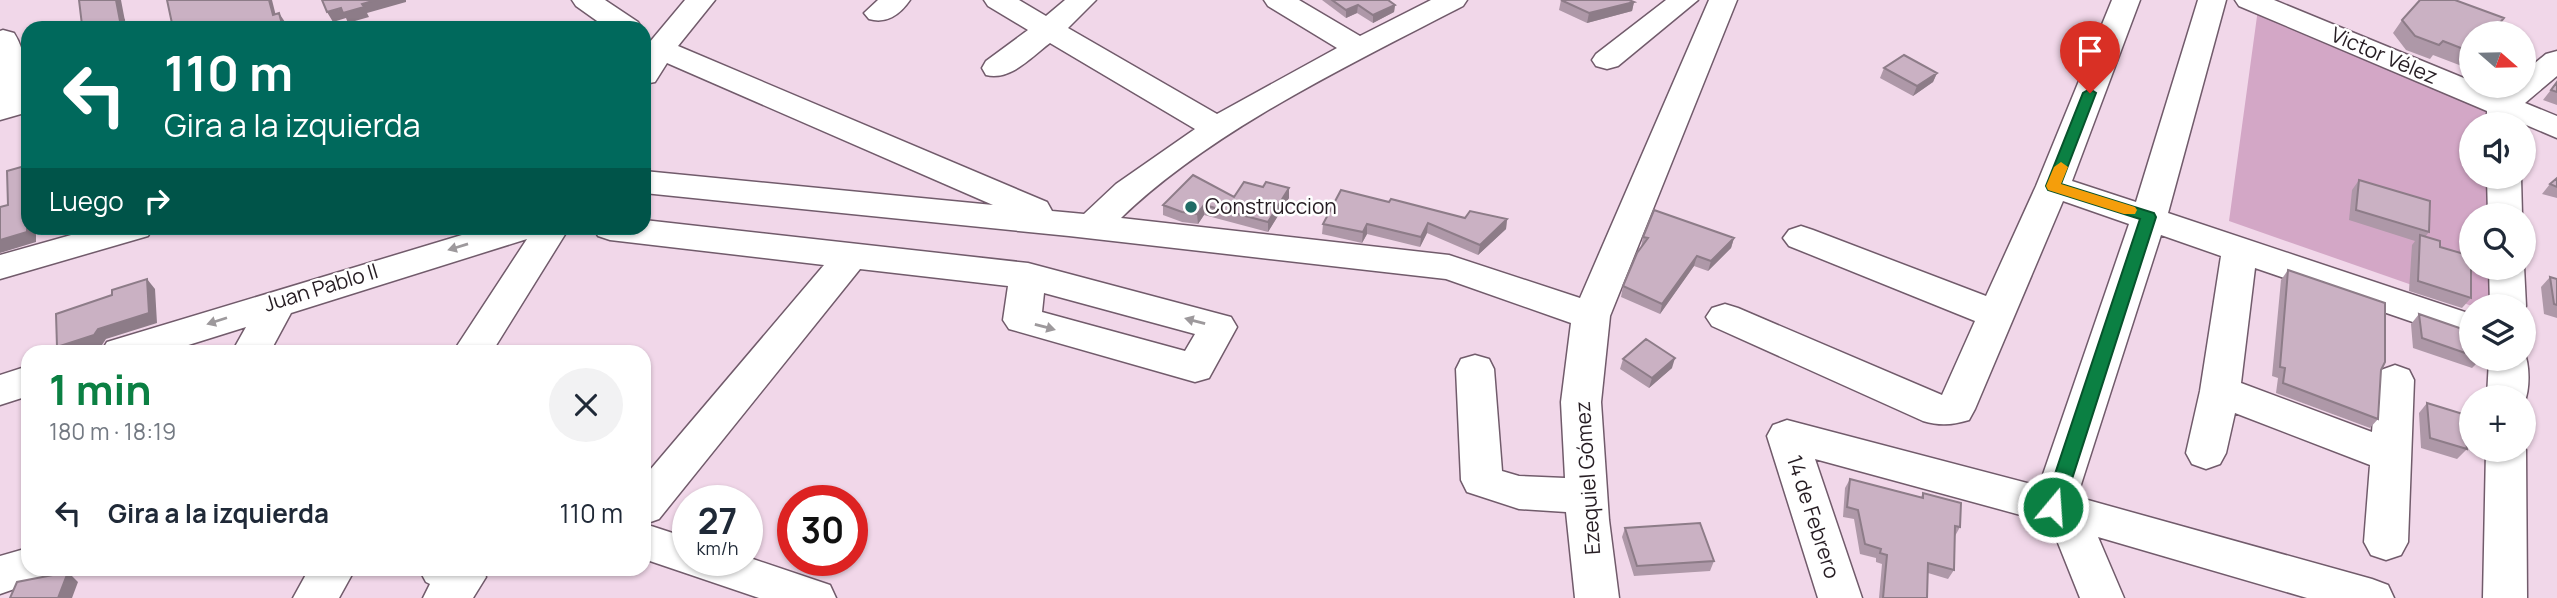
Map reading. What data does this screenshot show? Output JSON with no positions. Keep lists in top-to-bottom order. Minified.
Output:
{"streets":{"street":["Victor Vélez","Juan Pablo II","Ezequiel Gómez","14 de Febrero"]},"one_way":["Juan Pablo II"],"places":["Construccion"],"north":"right","page":{"map_buttons":"+","turn":["110 m","Gira a la izquierda"],"then":"Luego","heading":["1 min","180 m · 18:19"],"list":[{"name":"Gira a la izquierda","value":"110 m"}],"speed":"27 km/h","limit":"30"}}
